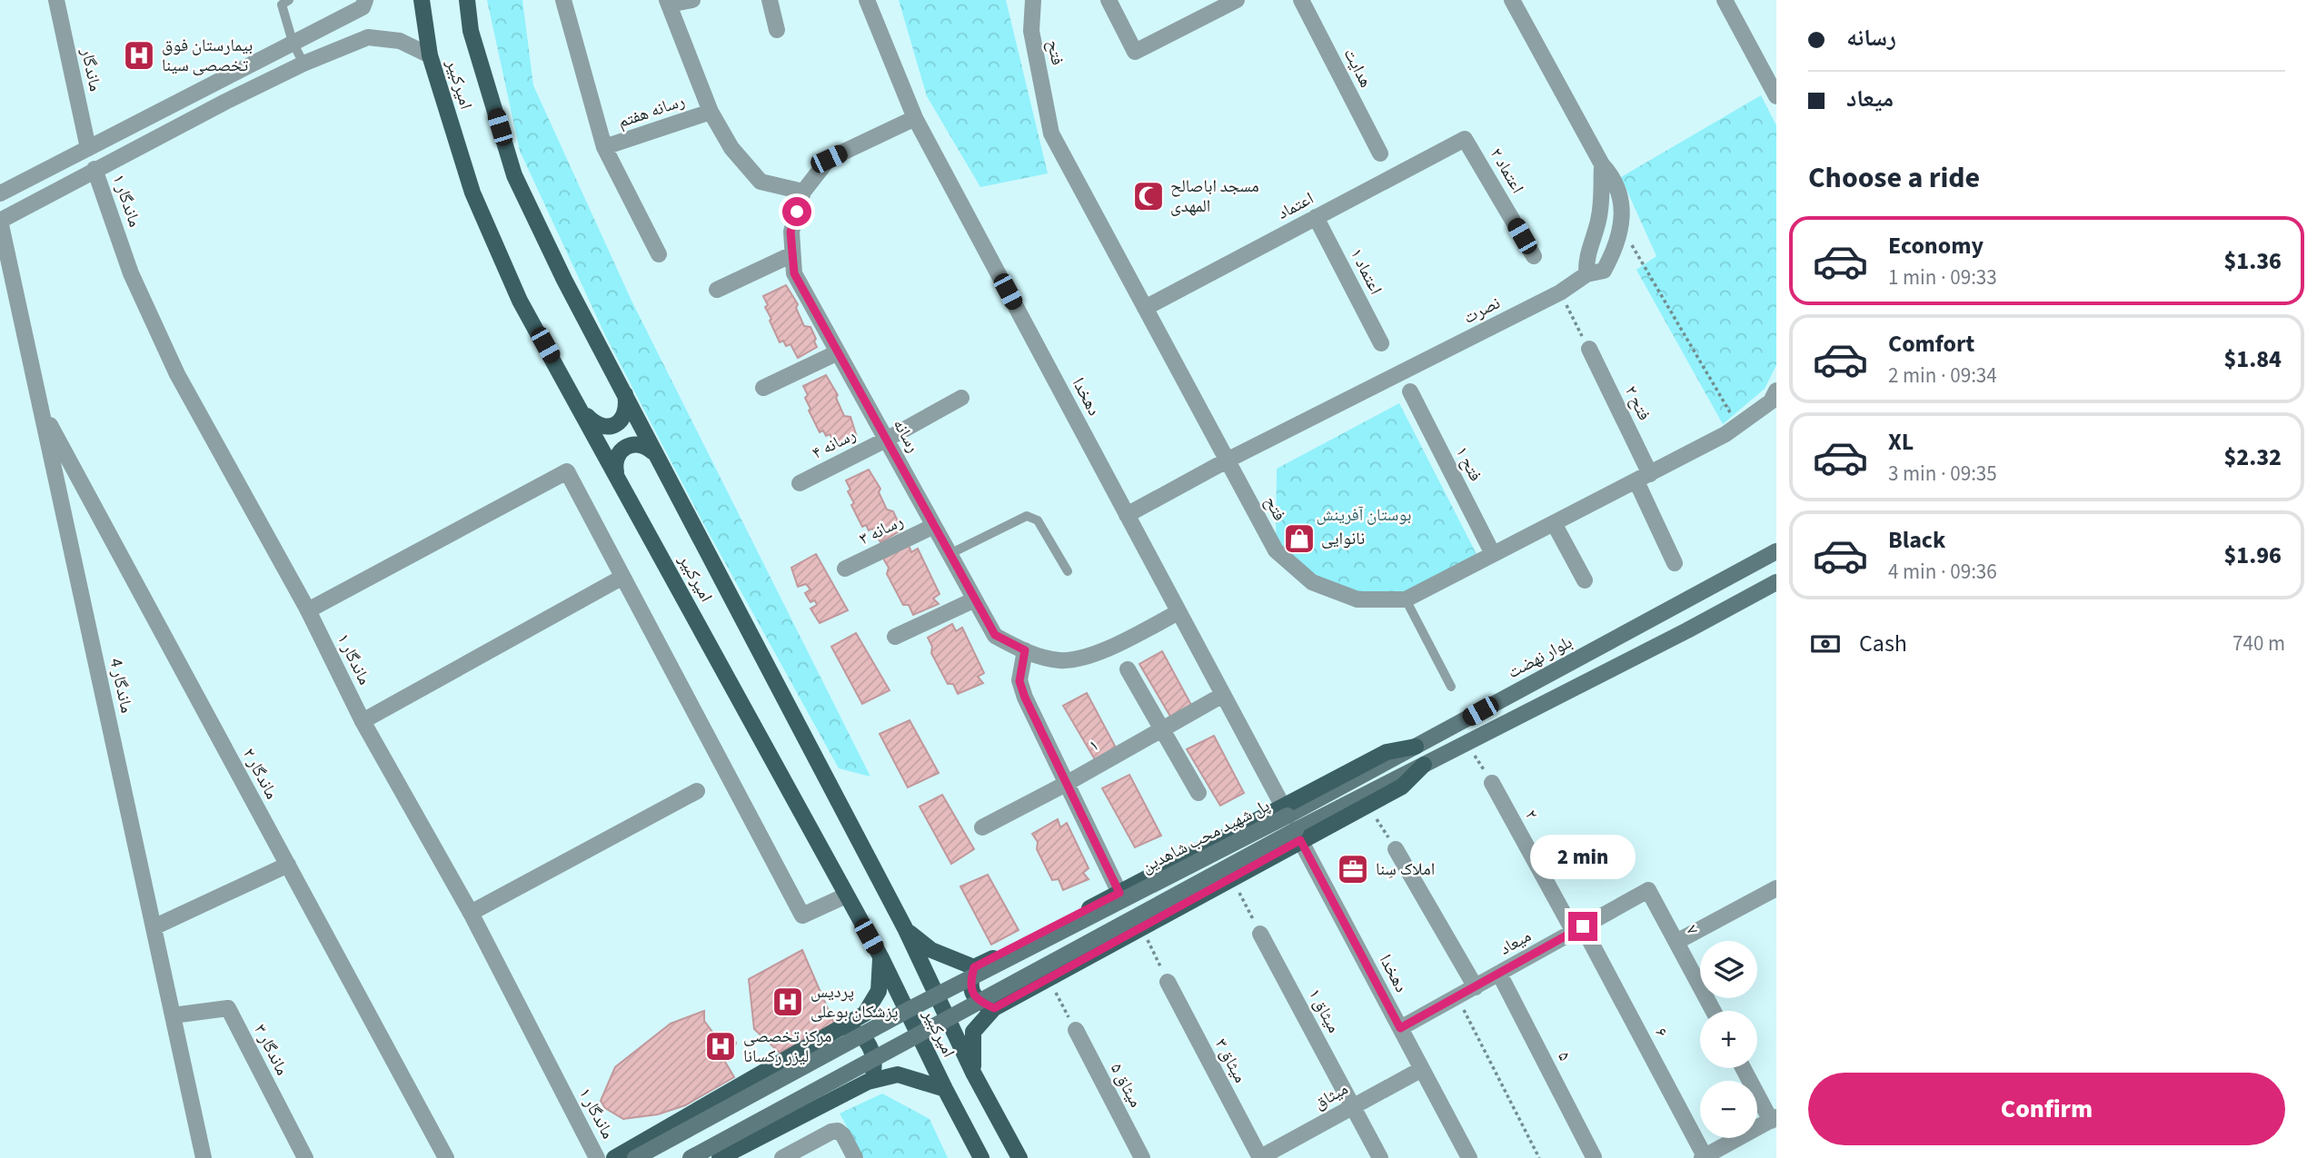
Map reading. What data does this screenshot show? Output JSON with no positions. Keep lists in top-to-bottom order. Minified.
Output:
{"streets":{"main road":["امیرکبیر","بلوار نهضت","پل شهید محب شاهدین"],"street":["فتح","هدایت","ماندگار","رسانه هفتم","اعتماد ۲","ماندگار ۱","اعتماد","اعتماد ۱","نصرت","دهخدا","فتح ۲","رسانه","رسانه ۴","فتح ۱","رسانه ۳","ماندگار 4","۱","ماندگار ۲","۲","۷","میعاد","میثاق ۱","۶","ماندگار ۳","۵","میثاق ۳","میثاق ۵","میثاق"]},"crossings":[["فتح","اعتماد"],["فتح","نصرت"],["فتح","فتح ۲"],["فتح","فتح ۱"],["اعتماد ۲","اعتماد"],["اعتماد","اعتماد ۱"],["نصرت","دهخدا"],["دهخدا","رسانه"],["دهخدا","بلوار نهضت"],["دهخدا","۱"],["دهخدا","پل شهید محب شاهدین"],["دهخدا","میعاد"],["دهخدا","میثاق"],["رسانه","رسانه ۴"],["رسانه","رسانه ۳"],["بلوار نهضت","پل شهید محب شاهدین"],["ماندگار 4","ماندگار ۲"],["ماندگار 4","ماندگار ۳"],["۲","میعاد"],["۲","۶"],["۷","میعاد"],["میعاد","۶"],["میعاد","۵"],["میثاق ۱","میثاق"],["میثاق ۳","میثاق"]],"parks":["بوستان آفرینش"],"places":{"hospital":["بیمارستان فوق تخصصی سینا","پردیس پزشکان بوعلی","مرکز تخصصی لیزر رکسانا"],"mosque":["مسجد اباصالح المهدی"],"shop":["نانوایی"],"office":["املاک سِنا"]},"page":{"banner":["رسانه","میعاد"],"heading":"Choose a ride","list":[{"name":"Economy","note":"1 min · 09:33","value":"$1.36"},{"name":"Comfort","note":"2 min · 09:34","value":"$1.84"},{"name":"XL","note":"3 min · 09:35","value":"$2.32"},{"name":"Black","note":"4 min · 09:36","value":"$1.96"}],"pay":["Cash","740 m"],"bubble":"2 min","map_buttons":["+","−"],"buttons":"Confirm"}}
